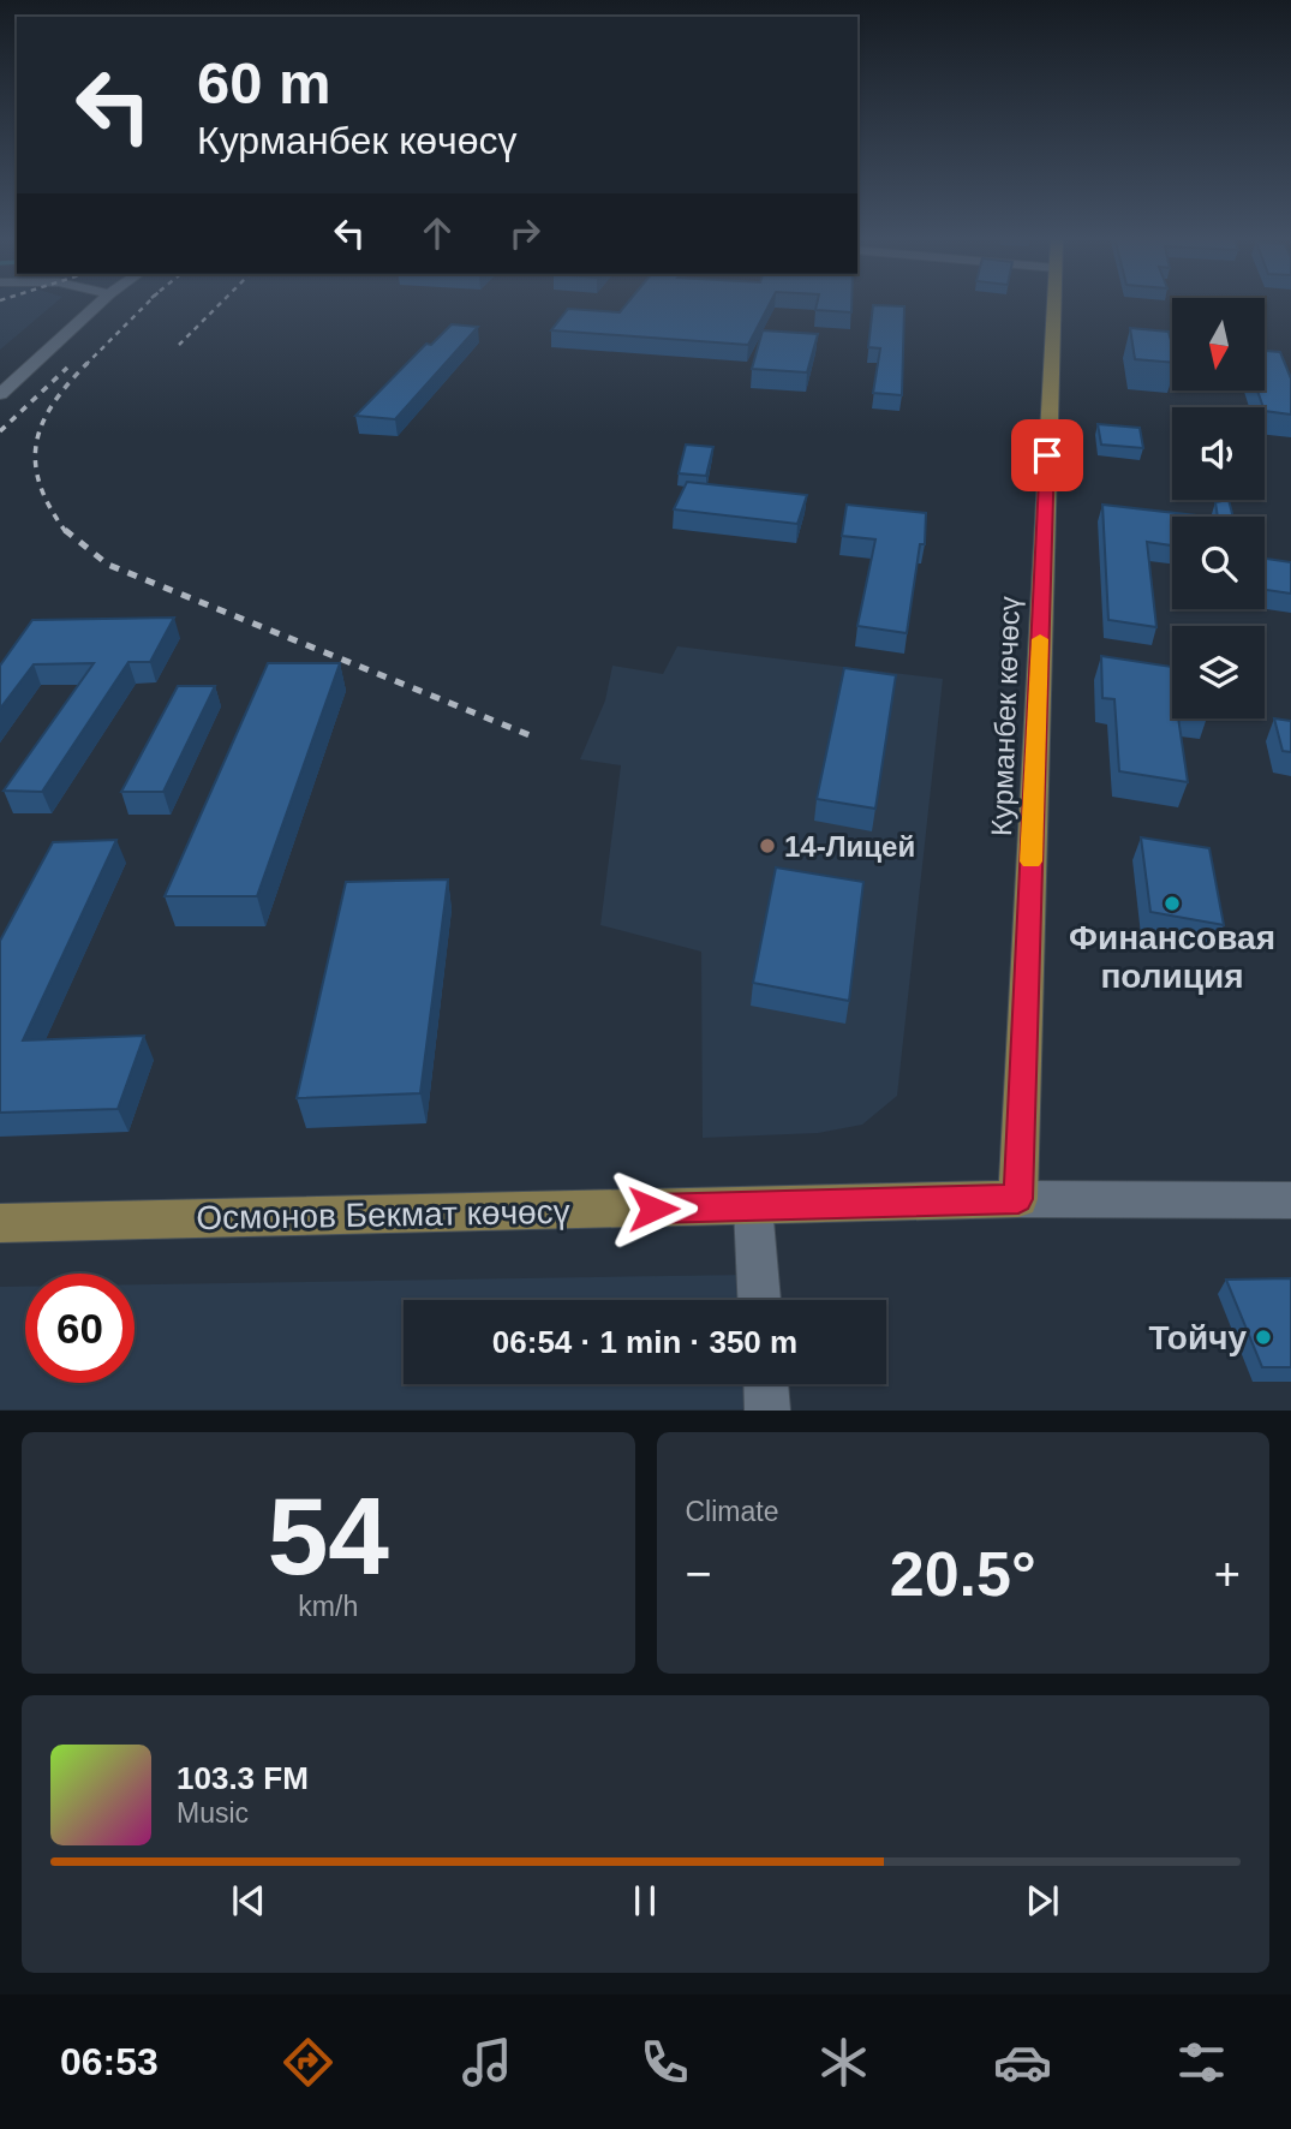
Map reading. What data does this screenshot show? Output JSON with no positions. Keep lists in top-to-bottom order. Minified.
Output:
{"streets":{"main road":["Курманбек көчөсү","Осмонов Бекмат көчөсү"]},"crossings":[["Курманбек көчөсү","Осмонов Бекмат көчөсү"]],"places":["14-Лицей","Финансовая полиция","Тойчу"],"north":"bottom","page":{"turn":["60 m","Курманбек көчөсү"],"limit":"60","trip":"06:54 · 1 min · 350 m","tile":[["54","km/h"],"Climate"],"heat":["−","20.5°","+"],"song":["103.3 FM","Music"],"tabs":"06:53"}}
